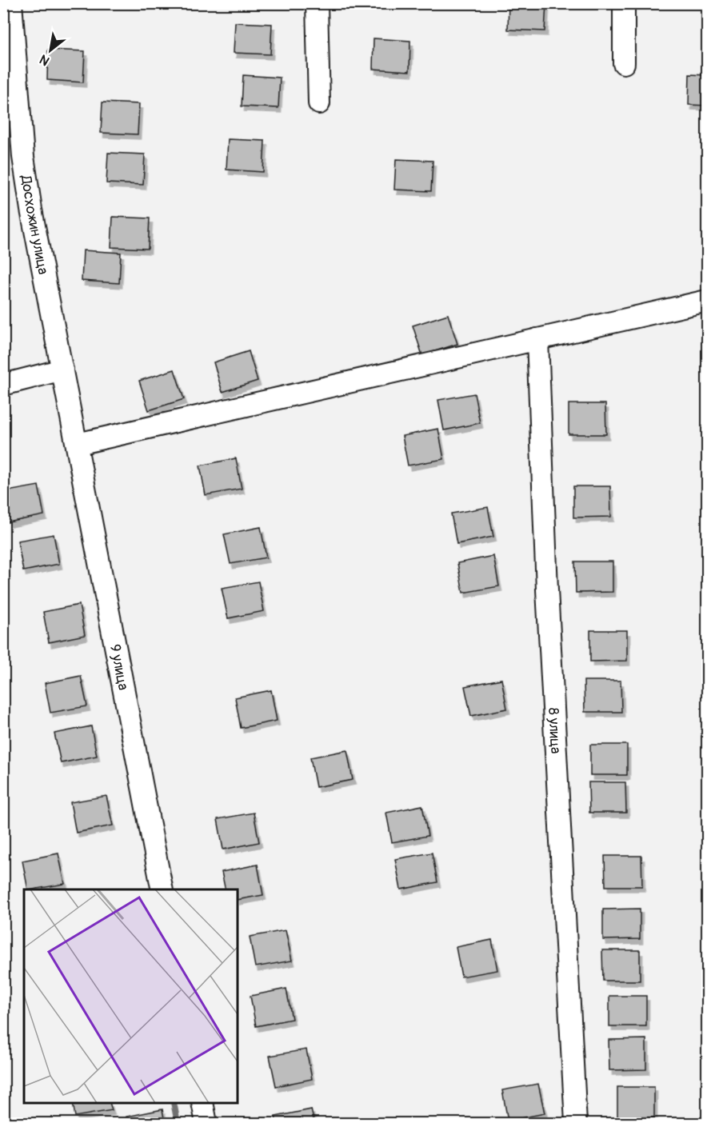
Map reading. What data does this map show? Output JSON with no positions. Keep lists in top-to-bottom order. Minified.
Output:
{"streets":{"street":["Досхожин улица","9 улица","8 улица"]},"crossings":[["Досхожин улица","9 улица"]],"north":"bottom left"}
